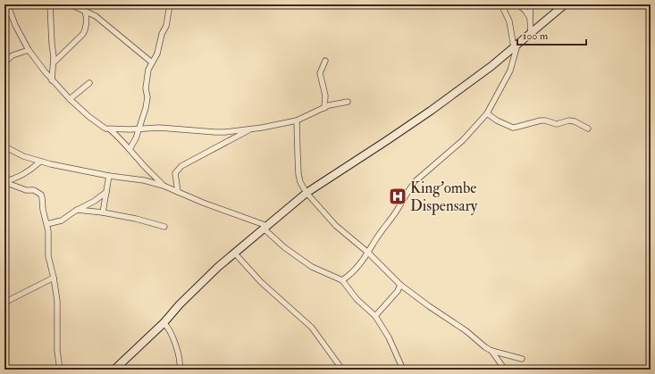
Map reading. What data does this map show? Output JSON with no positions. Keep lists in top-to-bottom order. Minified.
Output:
{"places":{"hospital":["King'ombe Dispensary"]},"scale_bar":"100 m"}
